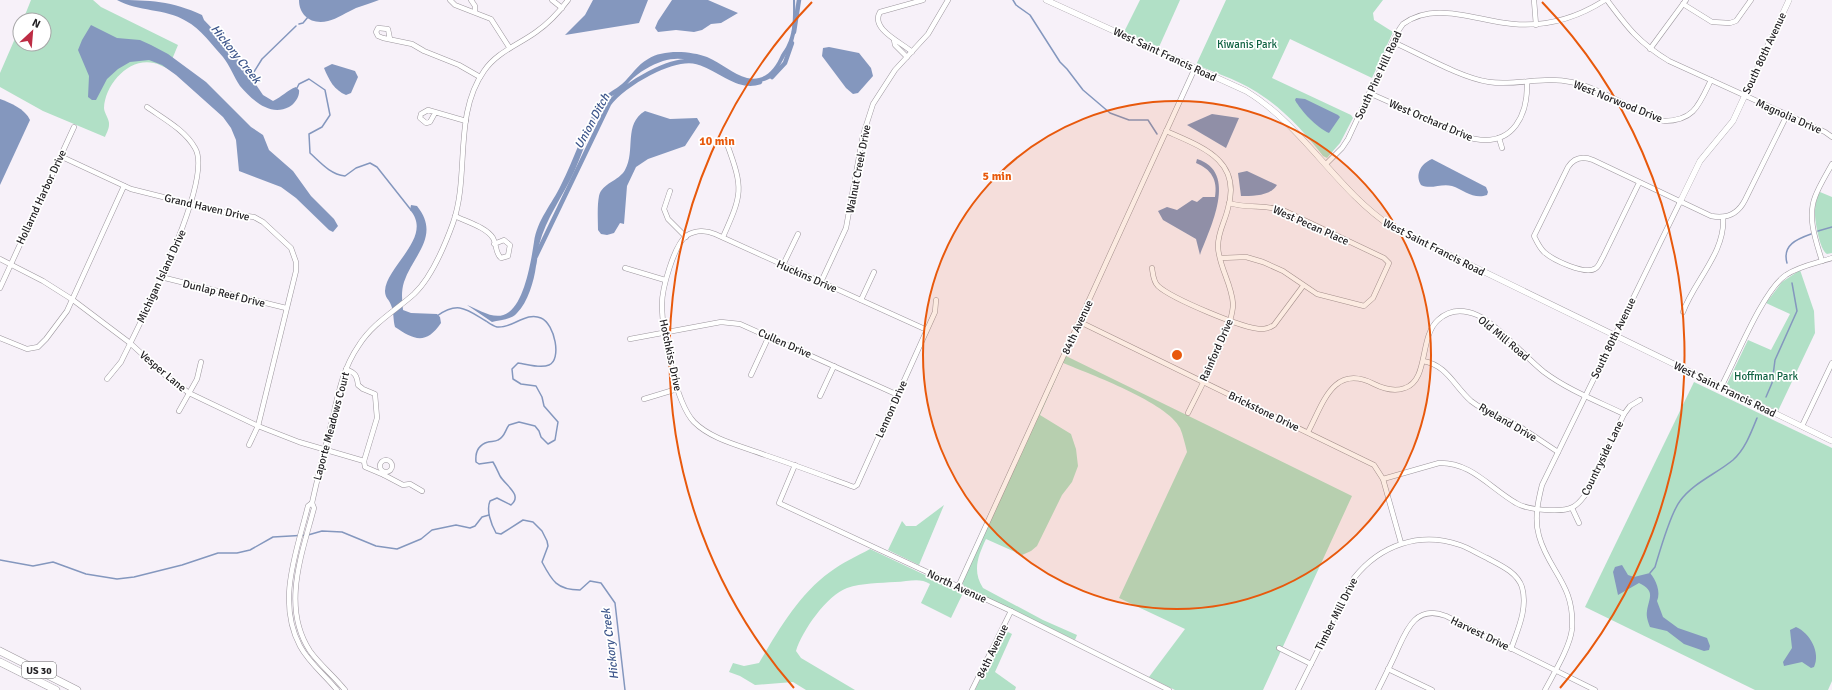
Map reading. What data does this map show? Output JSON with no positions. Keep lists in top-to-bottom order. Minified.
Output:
{"streets":{"main road":["US 30"],"street":["South 80th Avenue","West Saint Francis Road","South Pine Hill Road","West Norwood Drive","Magnolia Drive","West Orchard Drive","Walnut Creek Drive","Hollarnd Harbor Drive","Grand Haven Drive","West Pecan Place","Michigan Island Drive","Huckins Drive","Dunlap Reef Drive","84th Avenue","Old Mill Road","Cullen Drive","Rainford Drive","Hotchkiss Drive","Vesper Lane","Lennon Drive","Brickstone Drive","Ryeland Drive","Laporte Meadows Court","Countryside Lane","North Avenue","Timber Mill Drive","Harvest Drive"]},"crossings":[["South 80th Avenue","West Saint Francis Road"],["South 80th Avenue","Magnolia Drive"],["South 80th Avenue","Old Mill Road"],["South 80th Avenue","Ryeland Drive"],["South 80th Avenue","Harvest Drive"],["West Saint Francis Road","South Pine Hill Road"],["West Saint Francis Road","84th Avenue"],["South Pine Hill Road","West Norwood Drive"],["South Pine Hill Road","West Orchard Drive"],["West Norwood Drive","Magnolia Drive"],["Walnut Creek Drive","Huckins Drive"],["Hollarnd Harbor Drive","Grand Haven Drive"],["Hollarnd Harbor Drive","Vesper Lane"],["Grand Haven Drive","Michigan Island Drive"],["Grand Haven Drive","Dunlap Reef Drive"],["Grand Haven Drive","Vesper Lane"],["West Pecan Place","Rainford Drive"],["Michigan Island Drive","Dunlap Reef Drive"],["Michigan Island Drive","Vesper Lane"],["Huckins Drive","Hotchkiss Drive"],["Huckins Drive","Lennon Drive"],["84th Avenue","Rainford Drive"],["84th Avenue","Brickstone Drive"],["84th Avenue","North Avenue"],["Old Mill Road","Brickstone Drive"],["Old Mill Road","Ryeland Drive"],["Old Mill Road","Countryside Lane"],["Cullen Drive","Hotchkiss Drive"],["Cullen Drive","Lennon Drive"],["Rainford Drive","Brickstone Drive"],["Hotchkiss Drive","Lennon Drive"],["Hotchkiss Drive","North Avenue"],["Vesper Lane","Laporte Meadows Court"],["Brickstone Drive","Timber Mill Drive"],["Timber Mill Drive","Harvest Drive"]],"water":["Hickory Creek","Union Ditch"],"parks":["Kiwanis Park","Hoffman Park"],"north":"top right","rings":["10 min","5 min"]}
